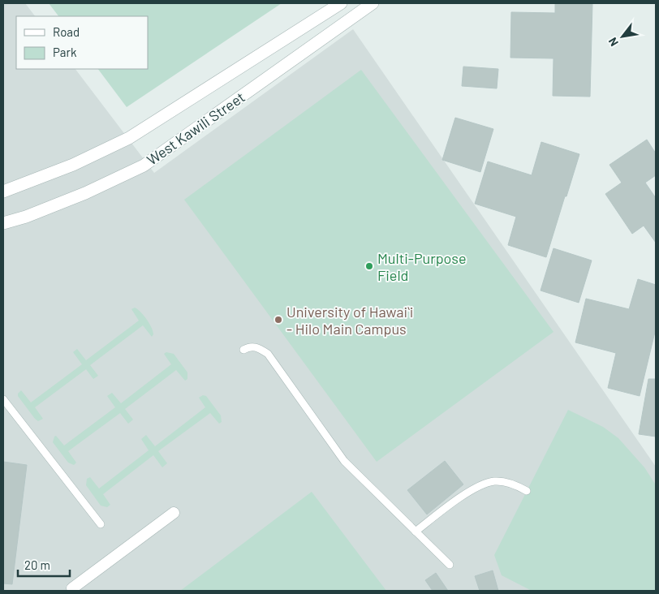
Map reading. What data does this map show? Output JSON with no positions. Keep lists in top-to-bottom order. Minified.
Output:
{"streets":{"street":["West Kawili Street"]},"places":["Multi-Purpose Field","University of Hawaiʻi - Hilo Main Campus"],"legend":["Road","Park"],"scale_bar":"20 m","north":"bottom left"}
